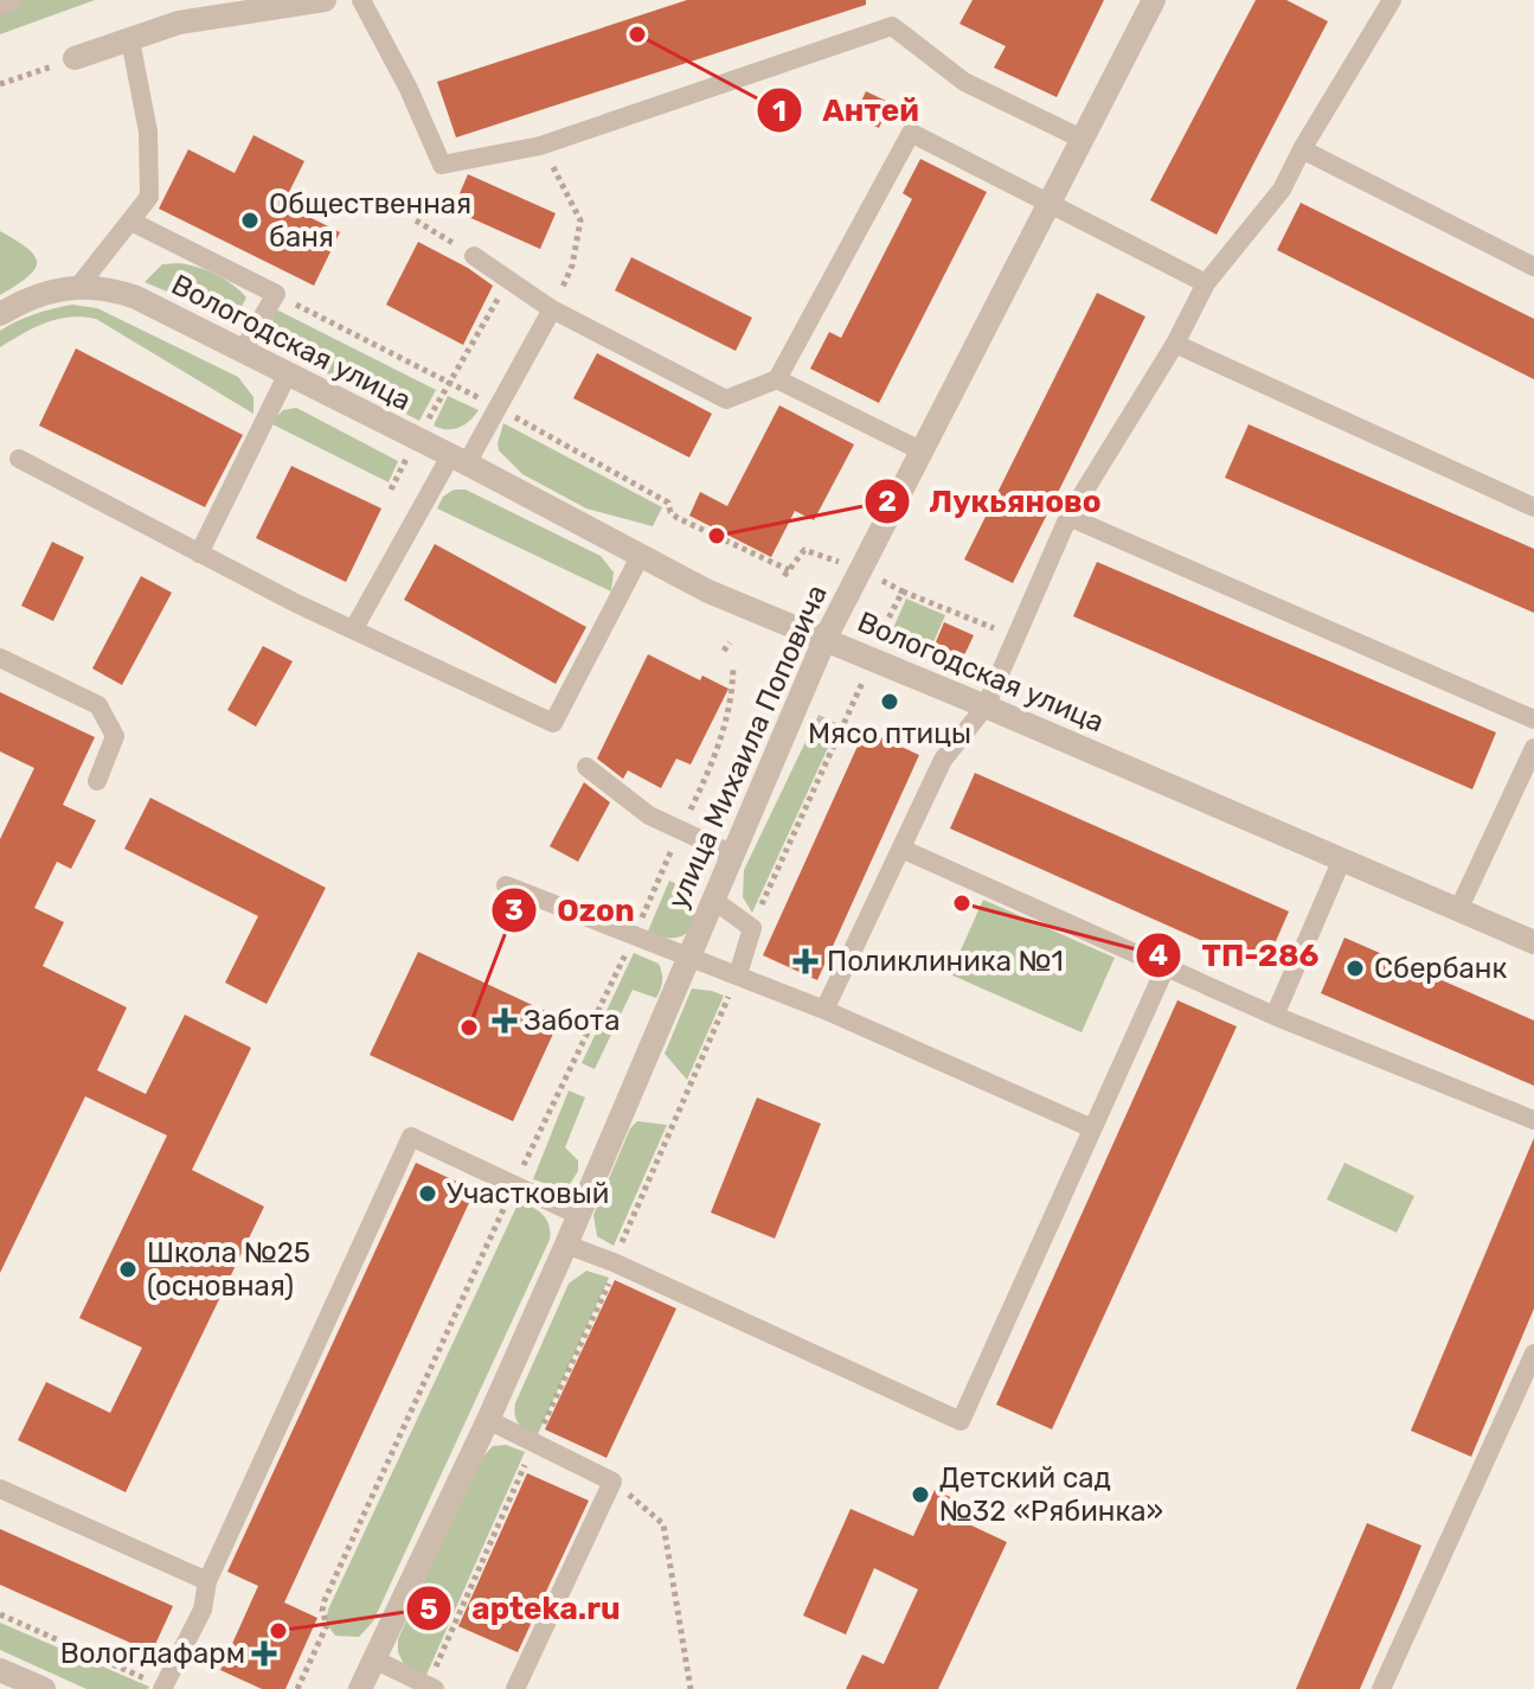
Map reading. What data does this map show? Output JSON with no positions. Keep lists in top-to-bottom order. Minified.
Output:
{"streets":{"street":["Вологодская улица","улица Михаила Поповича"]},"crossings":[["Вологодская улица","улица Михаила Поповича"]],"places":{"other":["Антей","Общественная баня","Лукьяново","Мясо птицы","ТП-286","Сбербанк","Ozon","Участковый","Школа №25 (основная)","Детский сад №32 «Рябинка»","apteka.ru"],"health":["Поликлиника №1","Забота","Вологдафарм"]}}
